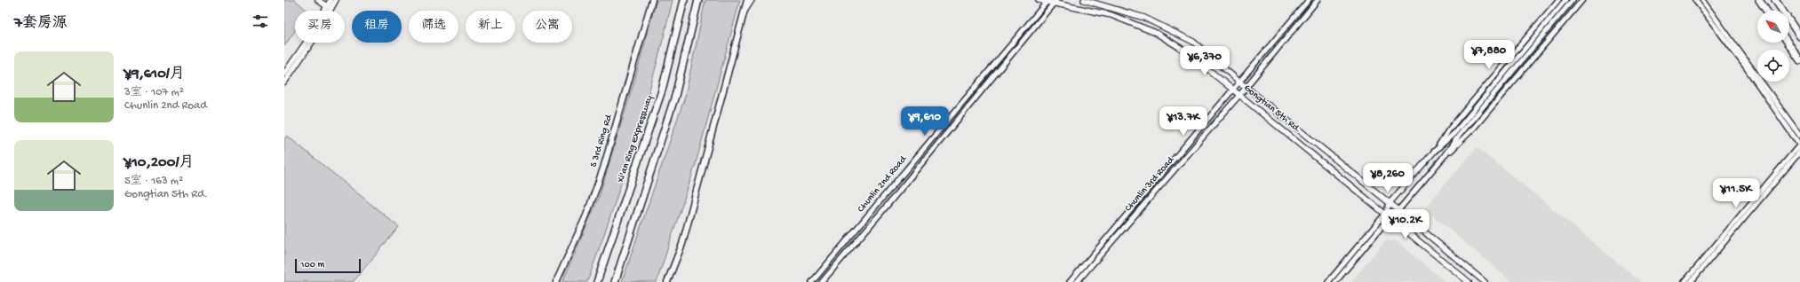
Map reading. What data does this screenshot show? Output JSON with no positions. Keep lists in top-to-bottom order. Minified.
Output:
{"streets":{"highway":["Xi'an Ring Expressway","S 3rd Ring Rd"],"main road":["Gongtian 5th Rd."],"street":["Chunlin 2nd Road","Chunlin 3rd Road"]},"crossings":[["Gongtian 5th Rd.","Chunlin 2nd Road"],["Gongtian 5th Rd.","Chunlin 3rd Road"]],"scale_bar":"100 m","north":"top left","page":{"heading":"7套房源","chip":["买房","租房","筛选","新上","公寓"],"price":["¥7,880","¥6,370","¥9,610","¥13.7K","¥8,260","¥11.5K","¥10.2K"],"list":[{"name":"¥9,610/月","note":"3室 · 107 m² · Chunlin 2nd Road"},{"name":"¥10,200/月","note":"5室 · 163 m² · Gongtian 5th Rd."}],"scale":"100 m"}}
